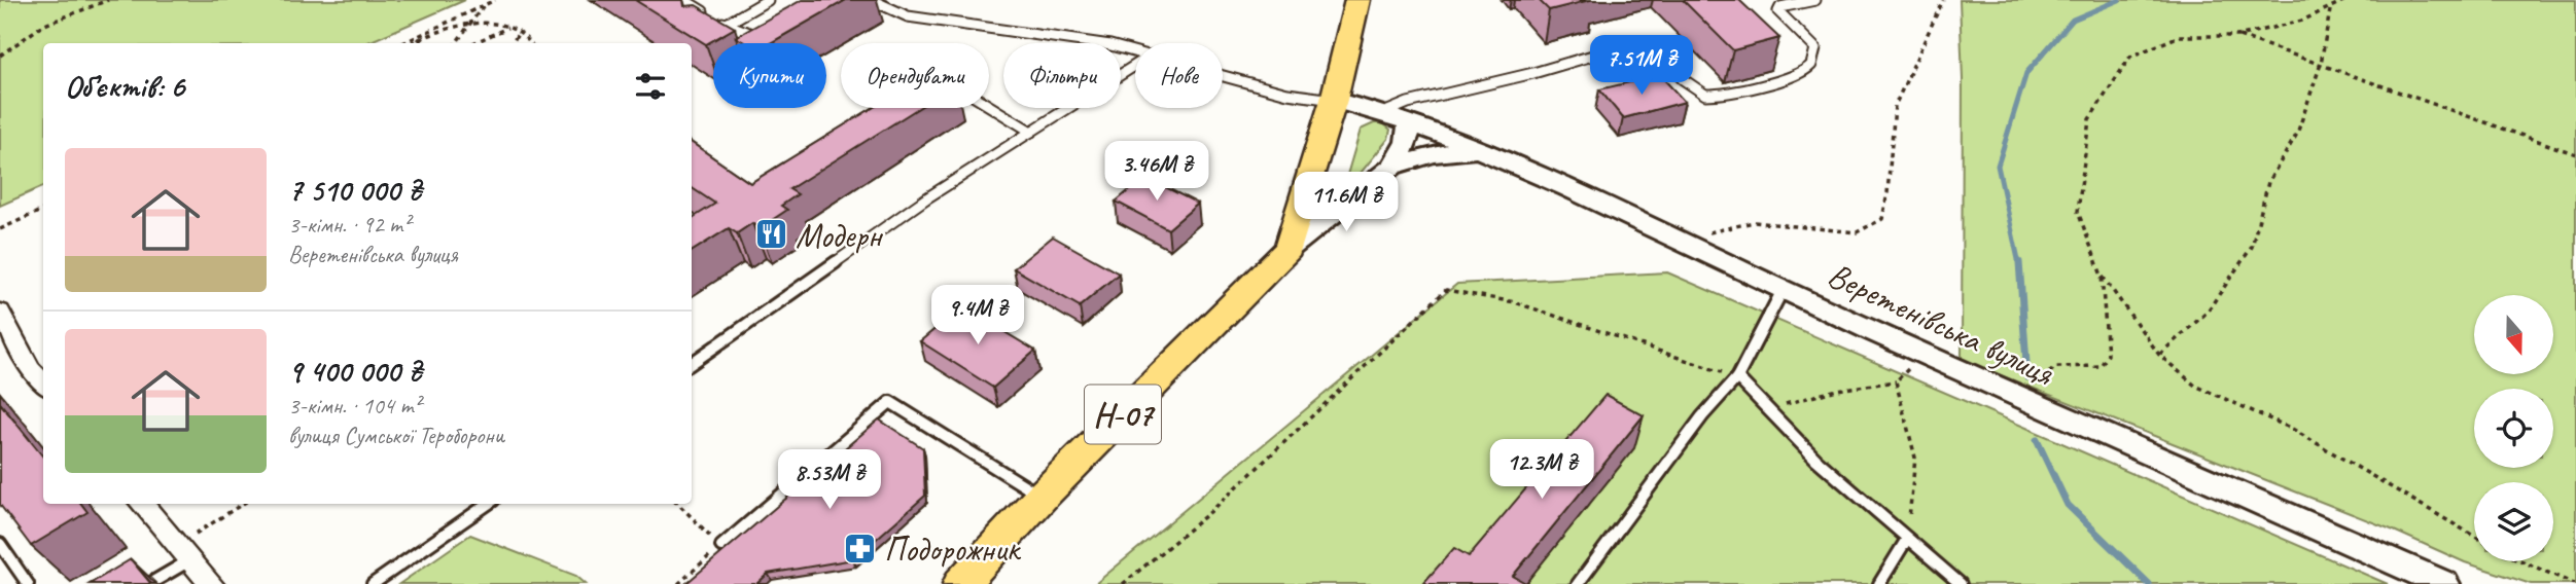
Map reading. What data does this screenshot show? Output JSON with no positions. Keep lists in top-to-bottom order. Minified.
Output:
{"streets":{"main road":["Н-07"],"street":["Веретенівська вулиця"]},"crossings":[["Веретенівська вулиця","Н-07"]],"places":{"restaurant":["Модерн"],"pharmacy":["Подорожник"]},"north":"bottom","page":{"price":["7.51M ₴","3.46M ₴","11.6M ₴","9.4M ₴","12.3M ₴","8.53M ₴"],"chip":["Купити","Орендувати","Фільтри","Нове"],"heading":"Об’єктів: 6","list":[{"name":"7 510 000 ₴","note":"3-кімн. · 92 m² · Веретенівська вулиця"},{"name":"9 400 000 ₴","note":"3-кімн. · 104 m² · вулиця Сумської Тероборони"}]}}
